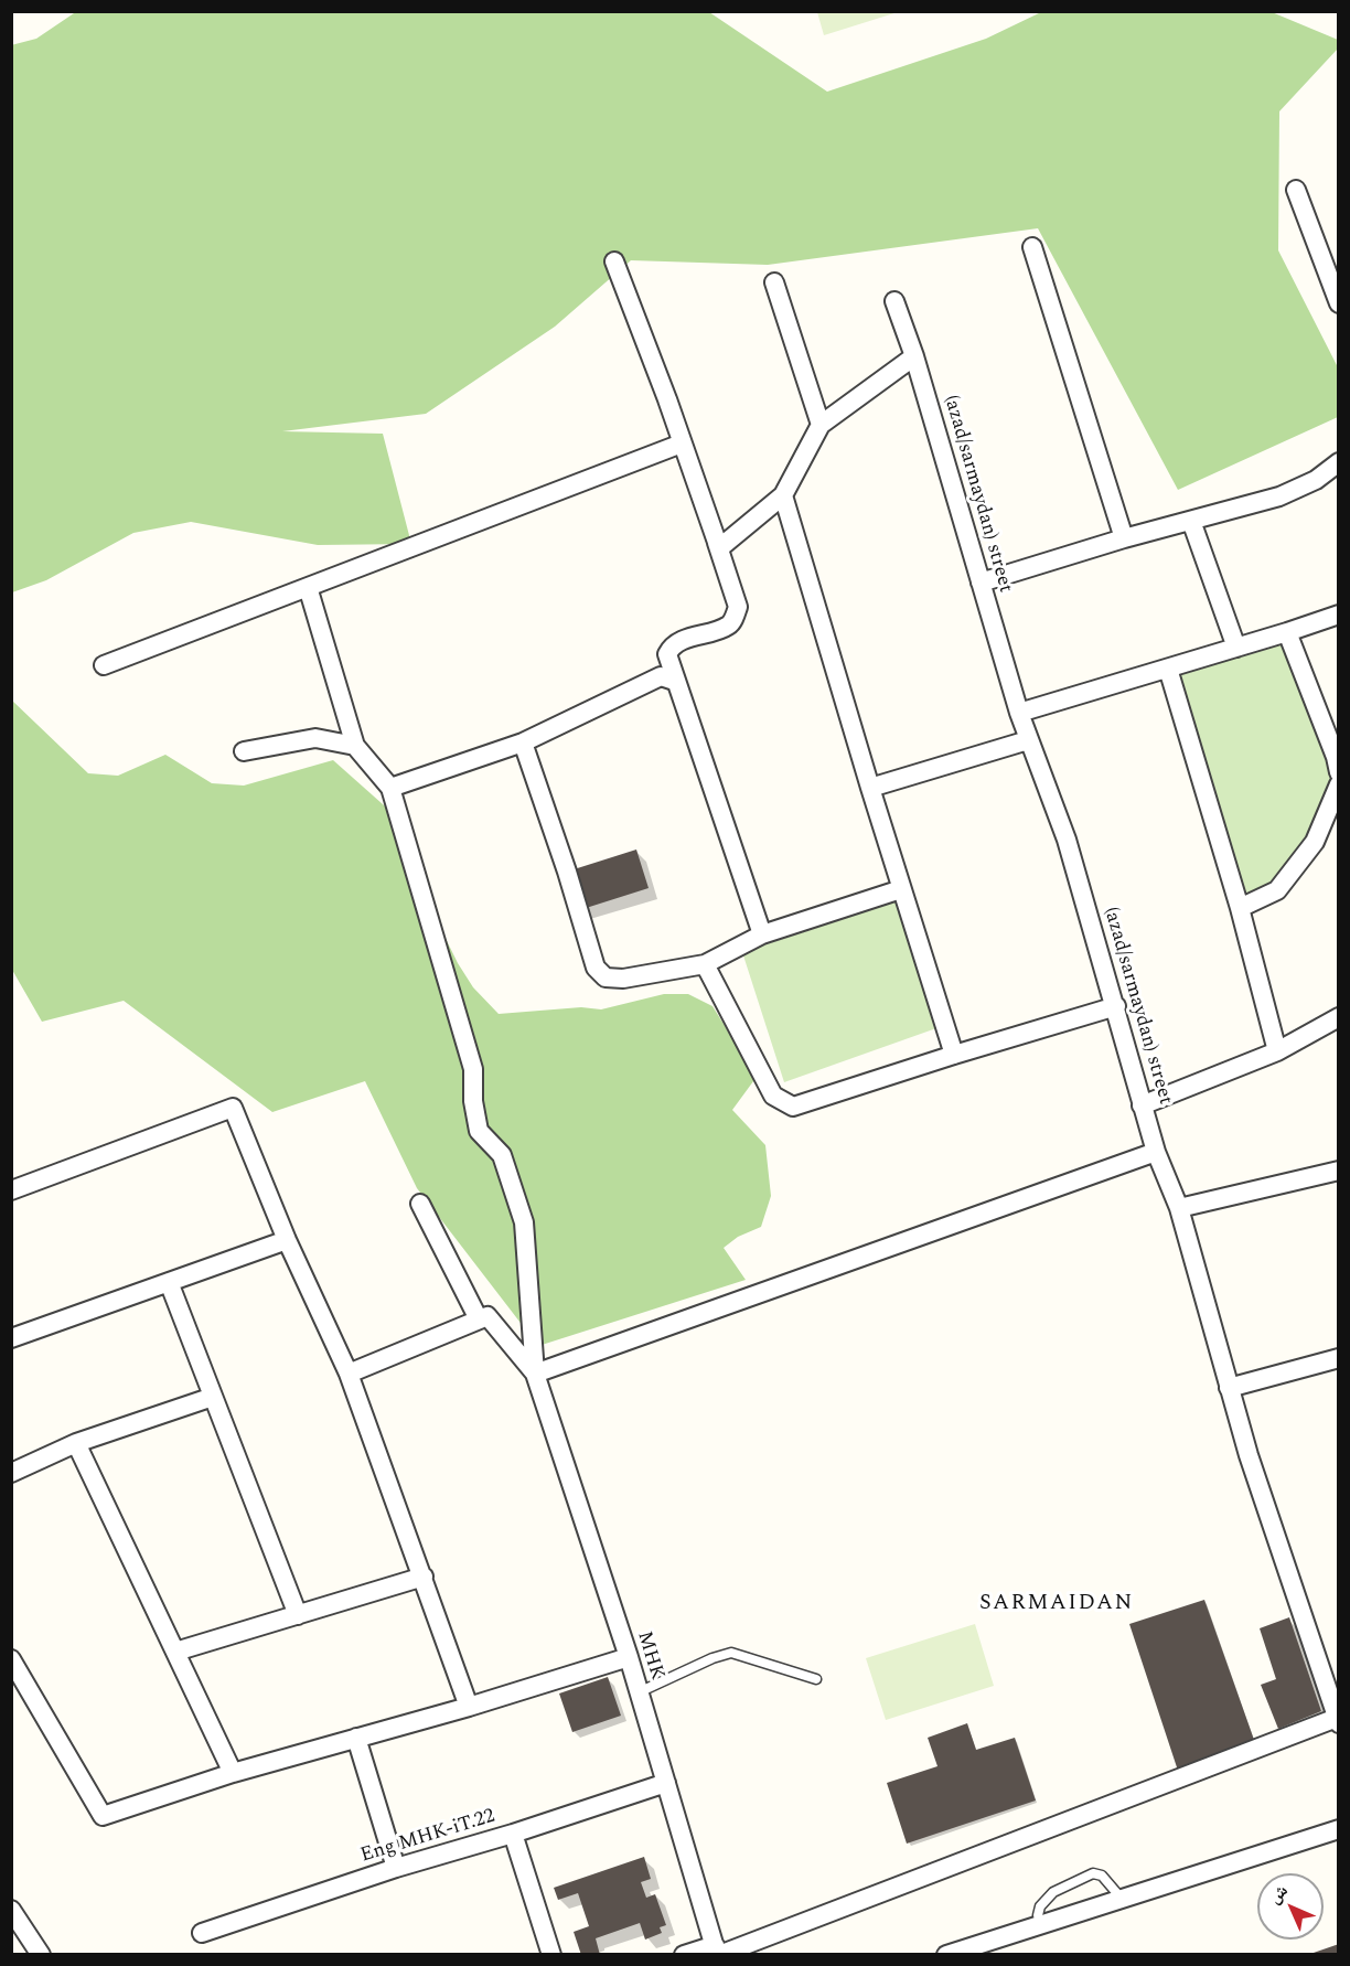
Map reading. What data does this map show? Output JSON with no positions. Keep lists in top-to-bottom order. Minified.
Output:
{"streets":{"street":["(azad/sarmaydan) street","MHK","Eng MHK-iT.22"]},"crossings":[["MHK","Eng MHK-iT.22"]],"districts":["SARMAIDAN"],"north":"top left"}
